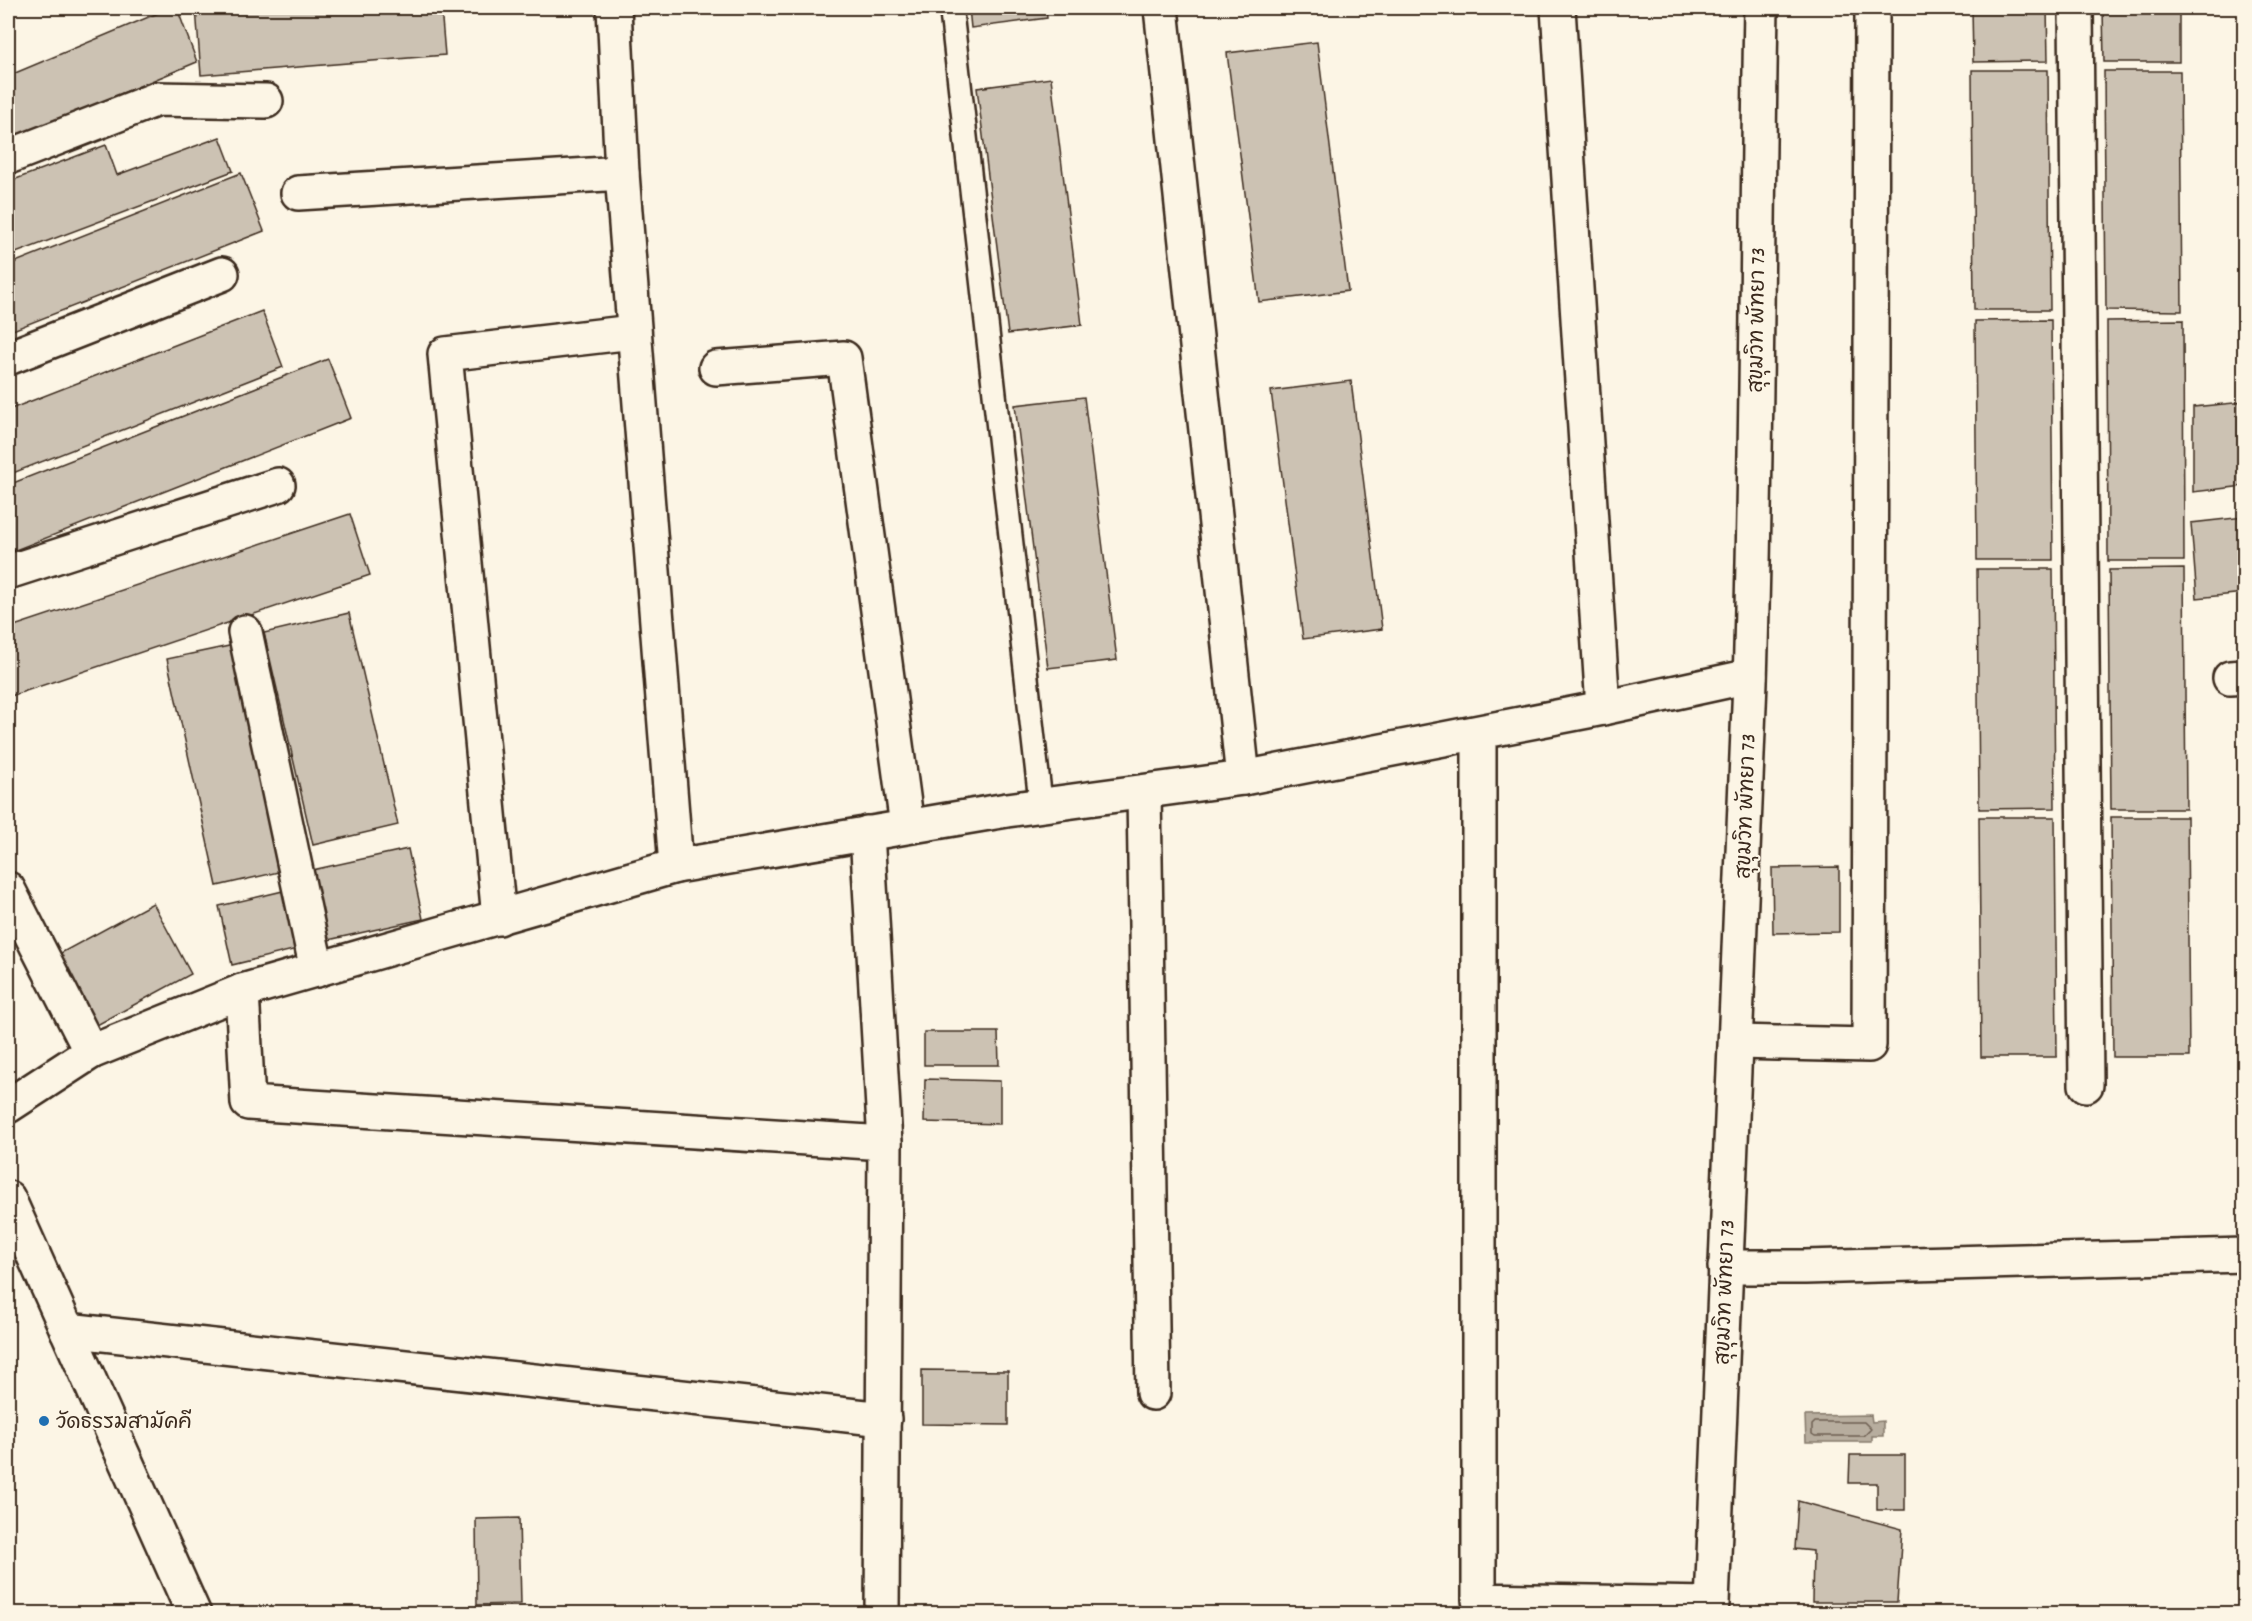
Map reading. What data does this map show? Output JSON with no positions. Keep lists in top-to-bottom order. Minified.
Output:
{"streets":{"street":["สุขุมวิท พัทยา 73"]},"places":["วัดธรรมสามัคคี"]}
